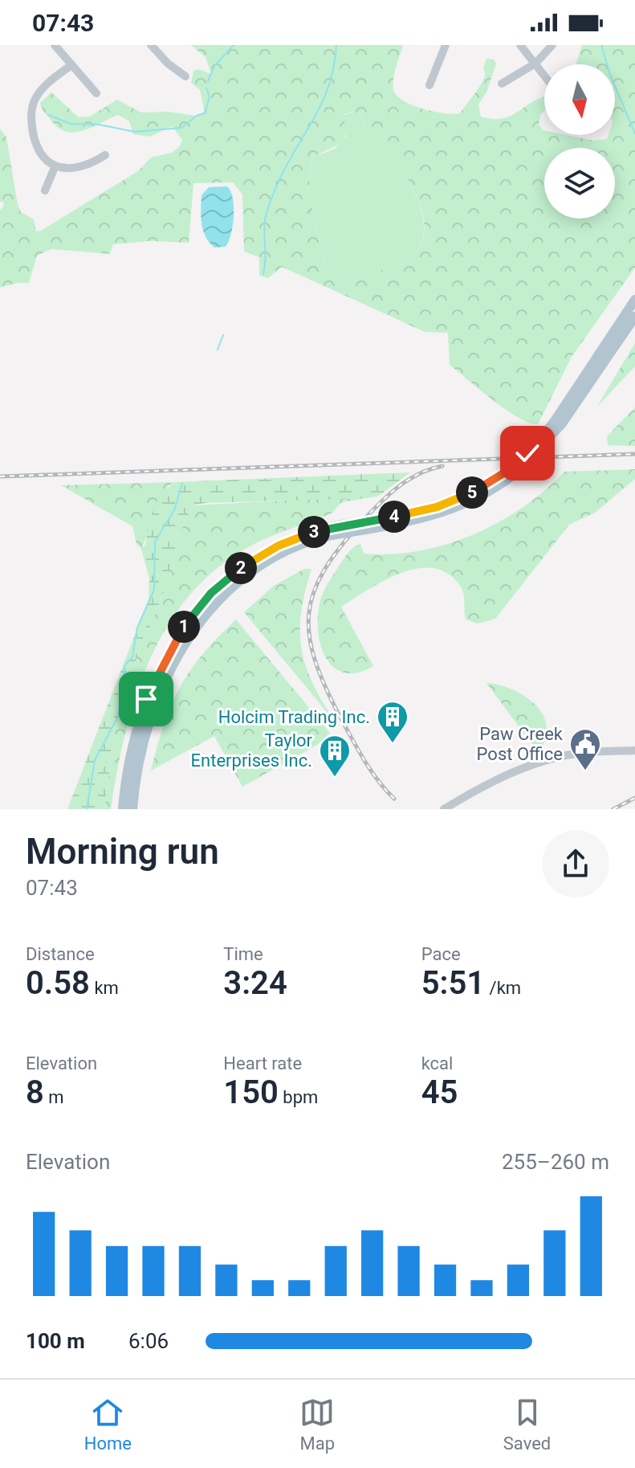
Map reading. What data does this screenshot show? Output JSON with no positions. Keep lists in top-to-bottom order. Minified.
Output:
{"places":{"building":["Holcim Trading Inc.","Taylor Enterprises Inc."],"public building":["Paw Creek Post Office"]},"north":"bottom","page":{"status":"07:43","pins":["5","4","3","2","1"],"heading":["Morning run","07:43"],"stats":[["Distance","0.58 km"],["Time","3:24"],["Pace","5:51 /km"],["Elevation","8 m"],["Heart rate","150 bpm"],["kcal","45"]],"chart":["Elevation","255–260 m"],"list":[{"name":"100 m","note":"6:06"}],"tabs":["Home","Map","Saved"]}}
